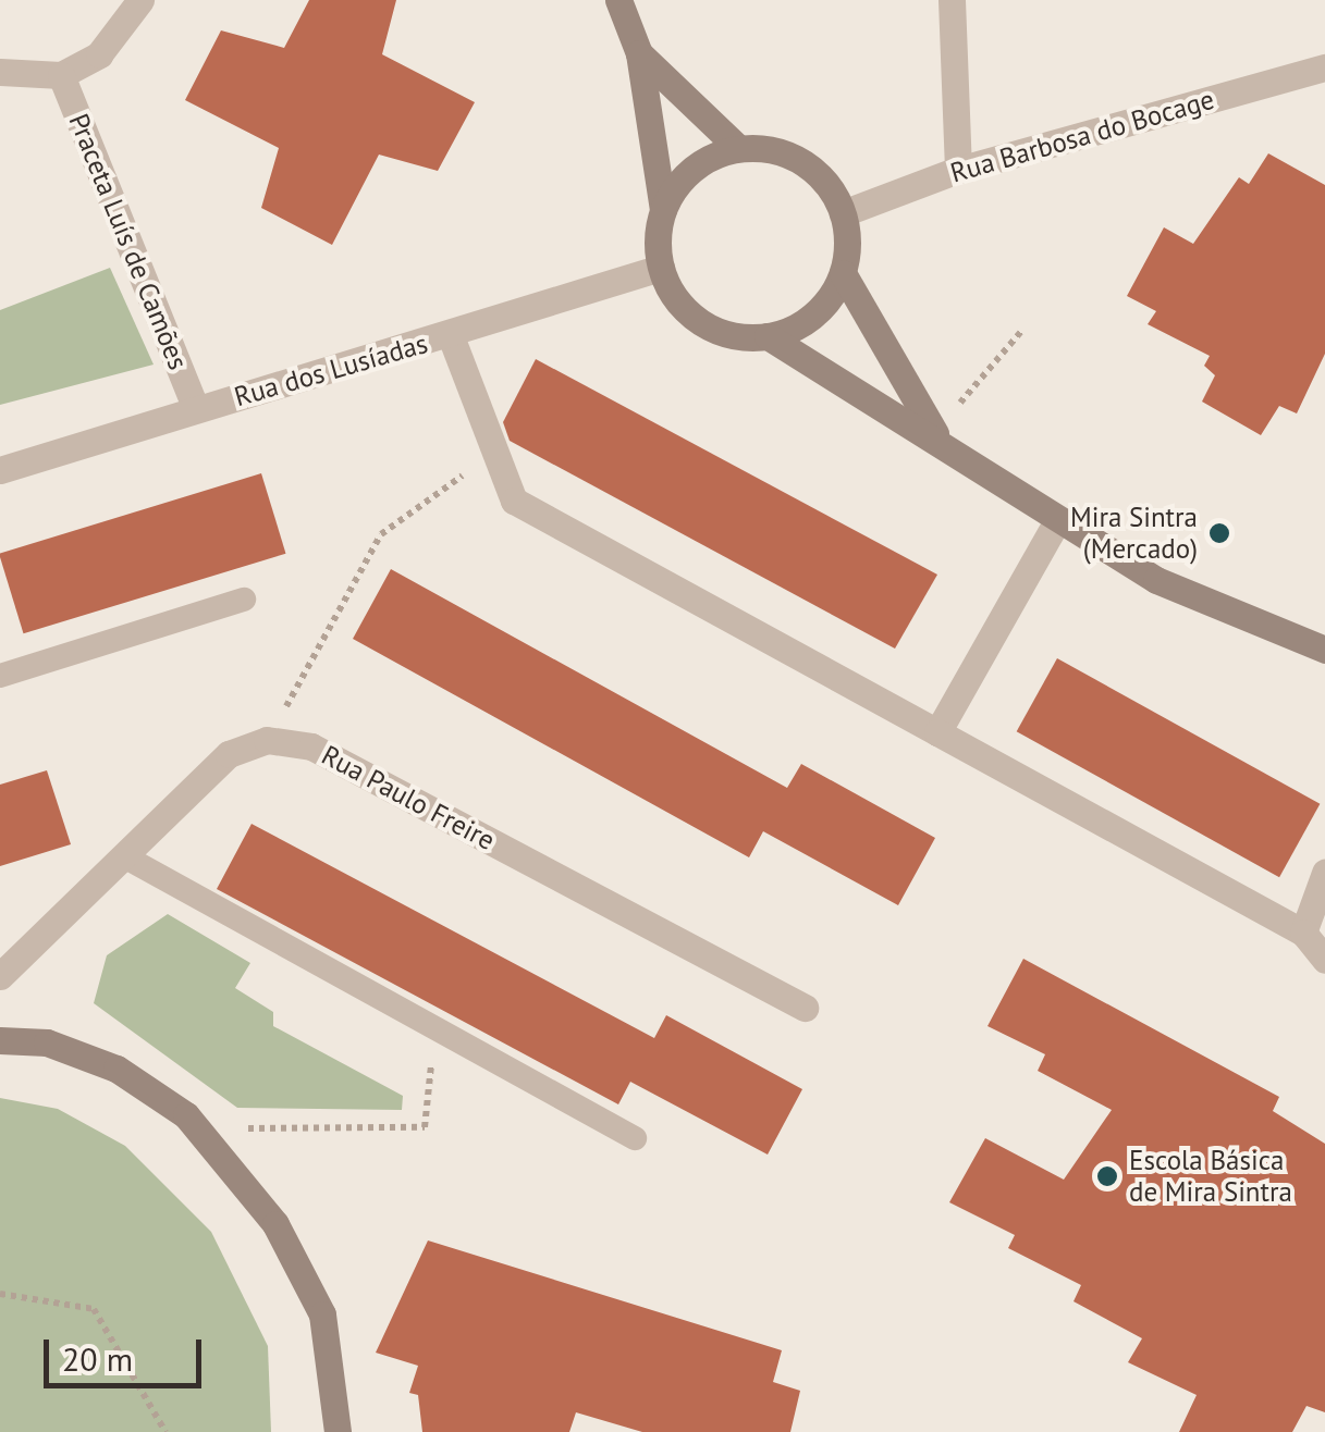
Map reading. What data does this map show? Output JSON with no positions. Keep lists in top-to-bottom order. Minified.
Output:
{"streets":{"street":["Rua Barbosa do Bocage","Praceta Luís de Camões","Rua dos Lusíadas","Rua Paulo Freire"]},"crossings":[["Rua Barbosa do Bocage","Rua dos Lusíadas"],["Praceta Luís de Camões","Rua dos Lusíadas"]],"places":["Mira Sintra (Mercado)","Escola Básica de Mira Sintra"],"scale_bar":"20 m"}
